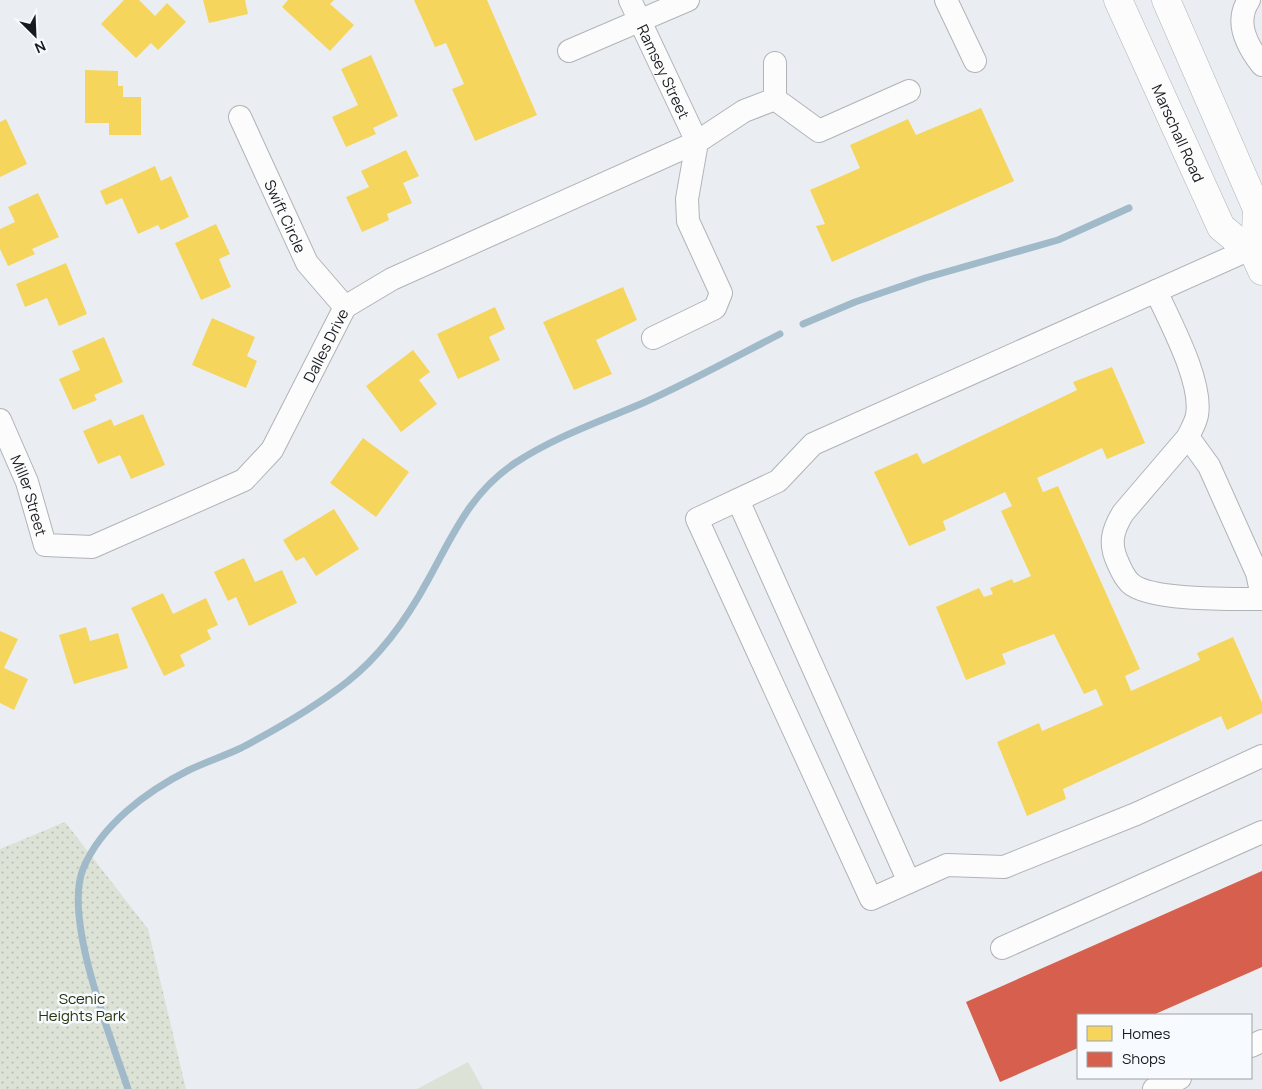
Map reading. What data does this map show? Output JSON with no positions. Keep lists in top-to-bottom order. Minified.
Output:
{"streets":{"main road":["Marschall Road"],"street":["Ramsey Street","Swift Circle","Dalles Drive","Miller Street"]},"crossings":[["Ramsey Street","Dalles Drive"],["Swift Circle","Dalles Drive"],["Dalles Drive","Miller Street"]],"parks":["Scenic Heights Park"],"legend":["Homes","Shops"],"north":"bottom right"}
